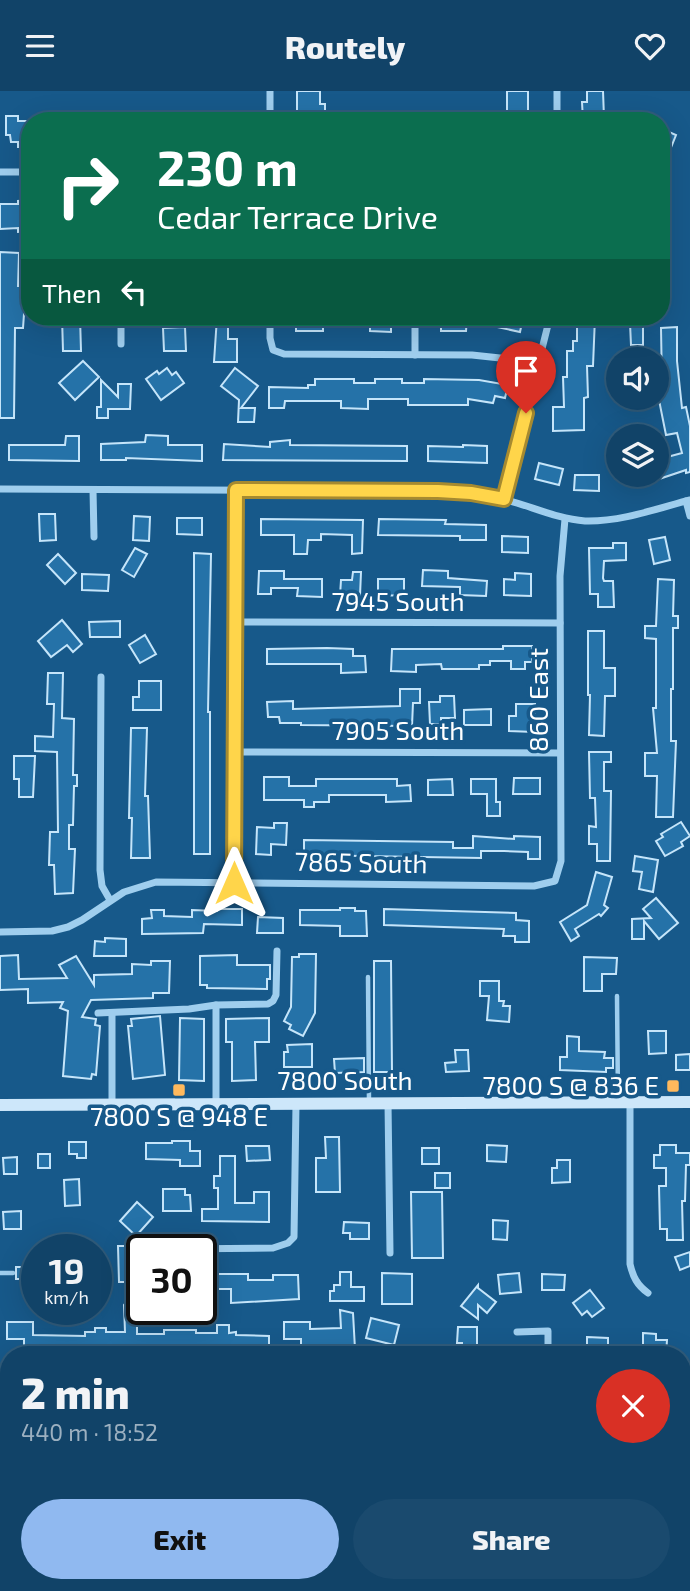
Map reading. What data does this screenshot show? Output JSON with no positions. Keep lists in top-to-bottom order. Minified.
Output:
{"streets":{"main road":["7800 South"],"street":["7945 South","860 East","7905 South","7865 South"]},"crossings":[["7945 South","860 East"],["860 East","7905 South"],["860 East","7865 South"]],"places":{"transit":["7800 S @ 836 E","7800 S @ 948 E"]},"page":{"header":"Routely","turn":["230 m","Cedar Terrace Drive"],"then":"Then","speed":"19 km/h","limit":"30","heading":["2 min","440 m · 18:52"],"buttons":["Exit","Share"]}}
